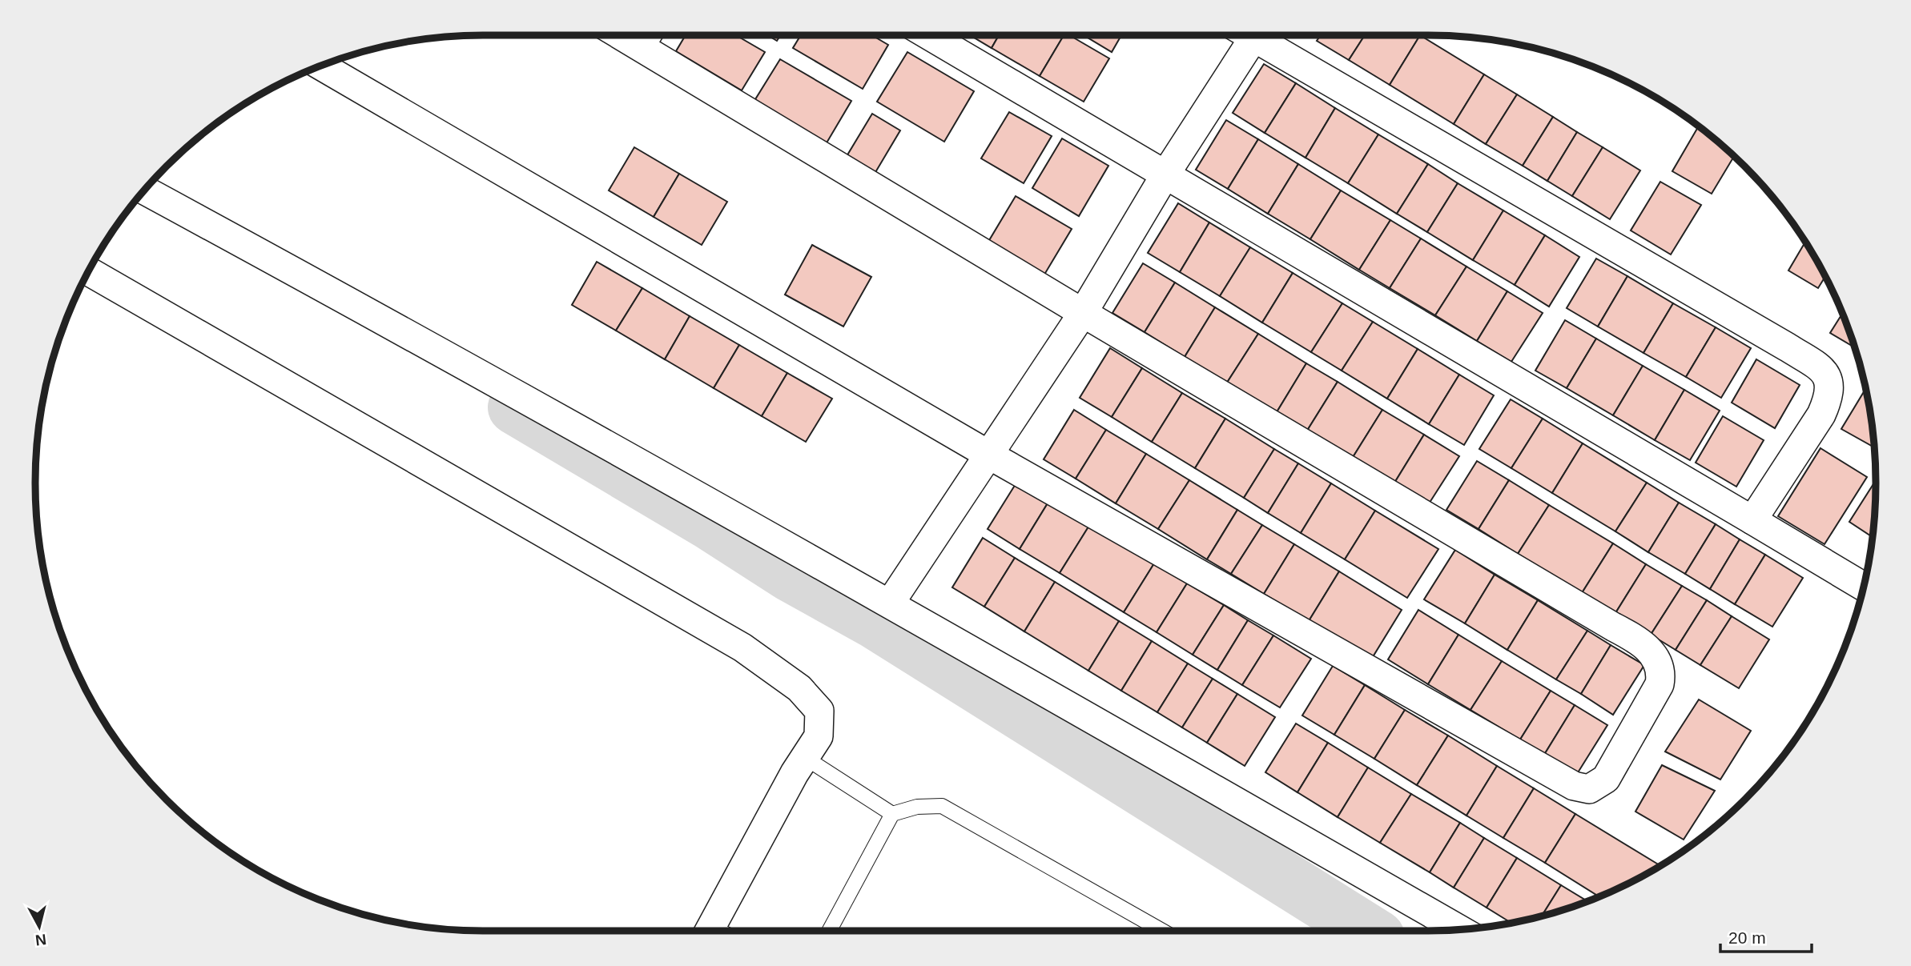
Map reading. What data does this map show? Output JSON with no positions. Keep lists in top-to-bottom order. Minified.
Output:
{"scale_bar":"20 m","north":"bottom"}
